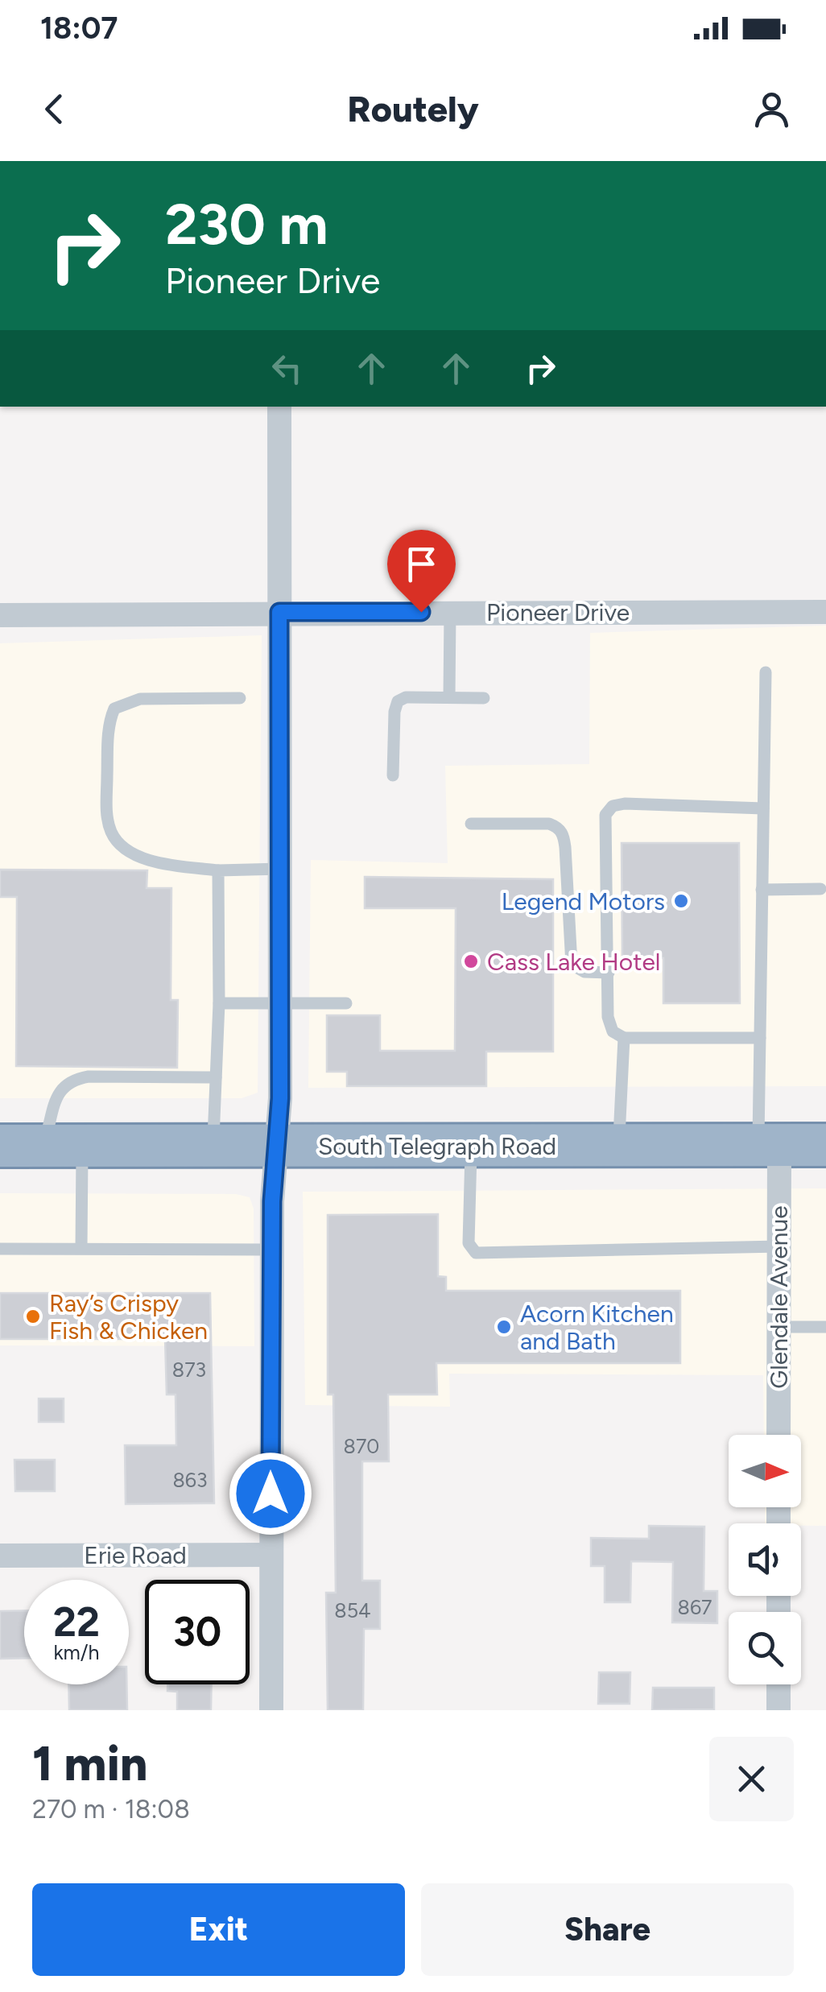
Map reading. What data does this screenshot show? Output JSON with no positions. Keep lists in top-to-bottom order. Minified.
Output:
{"streets":{"highway":["South Telegraph Road"],"street":["Pioneer Drive","Glendale Avenue","Erie Road"]},"crossings":[["South Telegraph Road","Glendale Avenue"]],"places":["Legend Motors","Cass Lake Hotel","Ray’s Crispy Fish & Chicken","Acorn Kitchen and Bath"],"house_numbers":["873","870","863","867","854"],"north":"right","page":{"status":"18:07","header":"Routely","turn":["230 m","Pioneer Drive"],"speed":"22 km/h","limit":"30","heading":["1 min","270 m · 18:08"],"buttons":["Exit","Share"]}}
